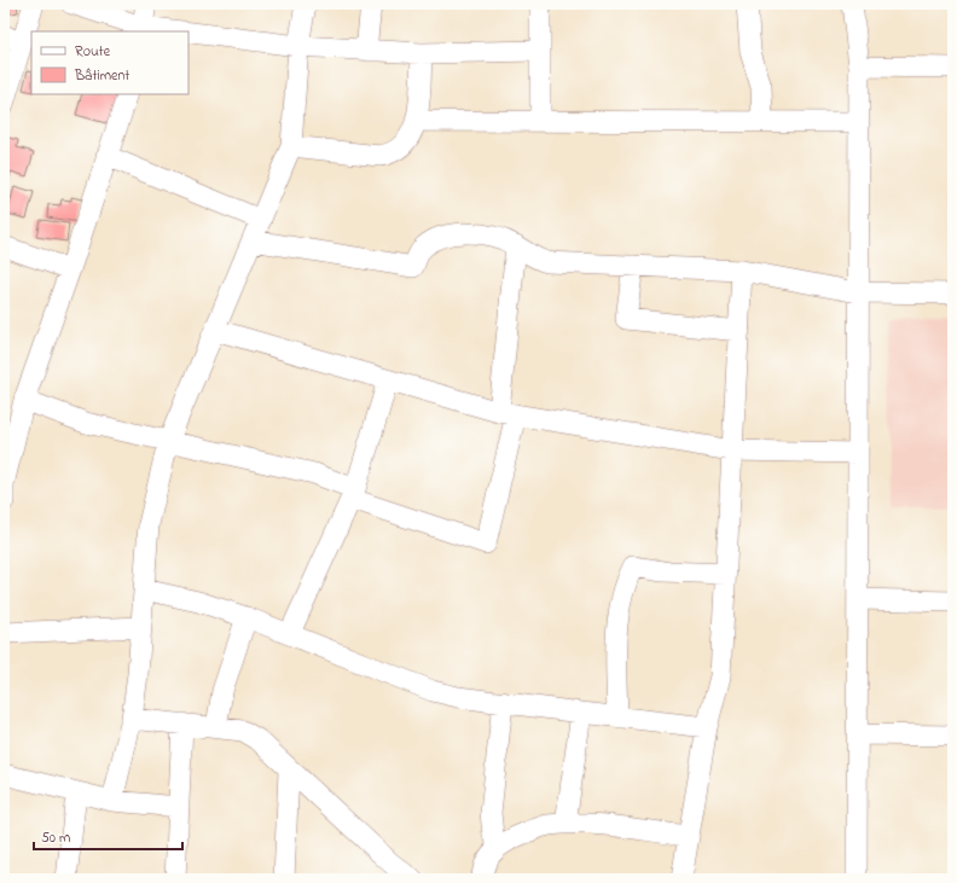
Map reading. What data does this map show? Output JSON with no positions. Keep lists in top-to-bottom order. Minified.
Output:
{"legend":["Route","Bâtiment"],"scale_bar":"50 m"}
